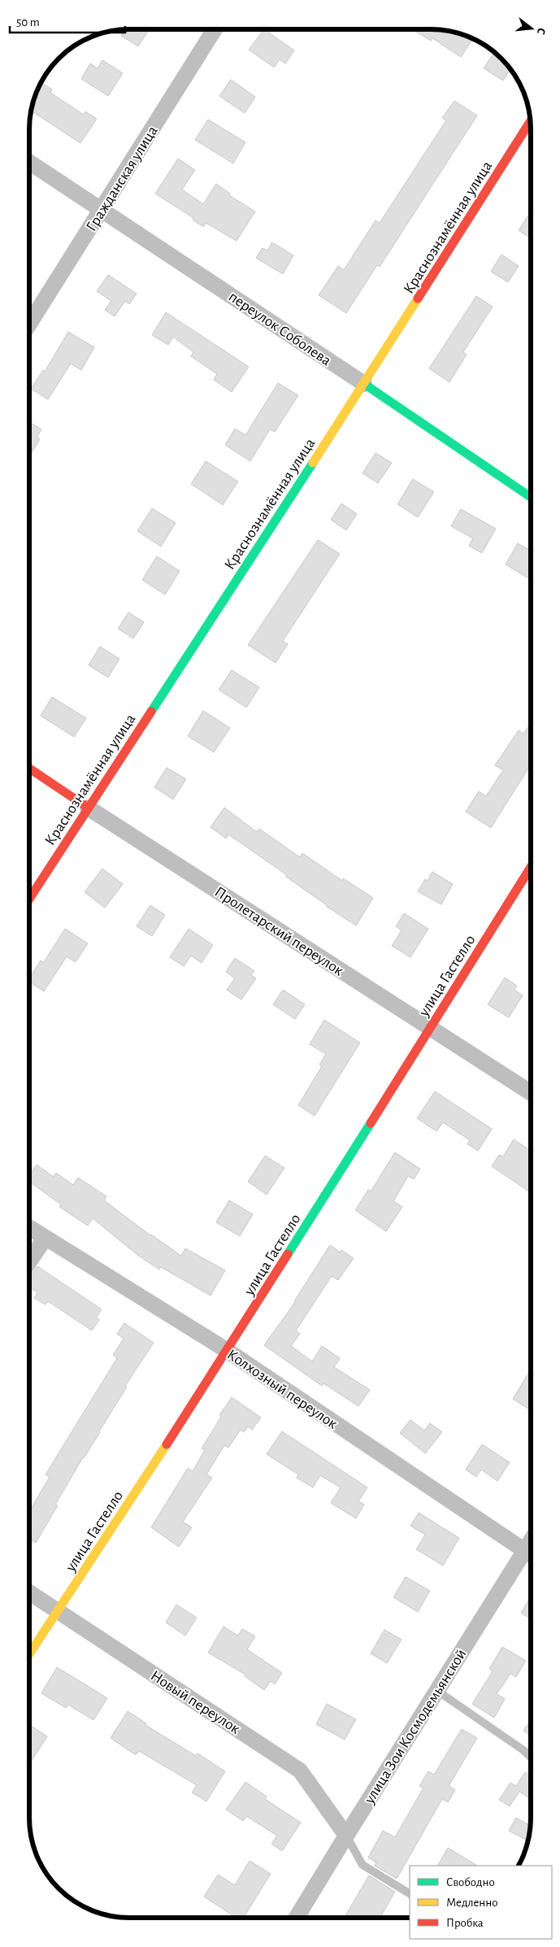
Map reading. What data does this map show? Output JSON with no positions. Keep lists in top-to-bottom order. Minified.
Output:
{"streets":{"main road":["Краснознамённая улица","переулок Соболева","Пролетарский переулок","улица Гастелло"],"street":["Гражданская улица","Колхозный переулок","Новый переулок","улица Зои Космодемьянской"]},"crossings":[["Гражданская улица","переулок Соболева"],["Краснознамённая улица","переулок Соболева"],["Краснознамённая улица","Пролетарский переулок"],["Пролетарский переулок","улица Гастелло"],["улица Гастелло","Колхозный переулок"],["улица Гастелло","Новый переулок"],["Новый переулок","улица Зои Космодемьянской"]],"legend":["Свободно","Медленно","Пробка"],"scale_bar":"50 m","north":"right"}
